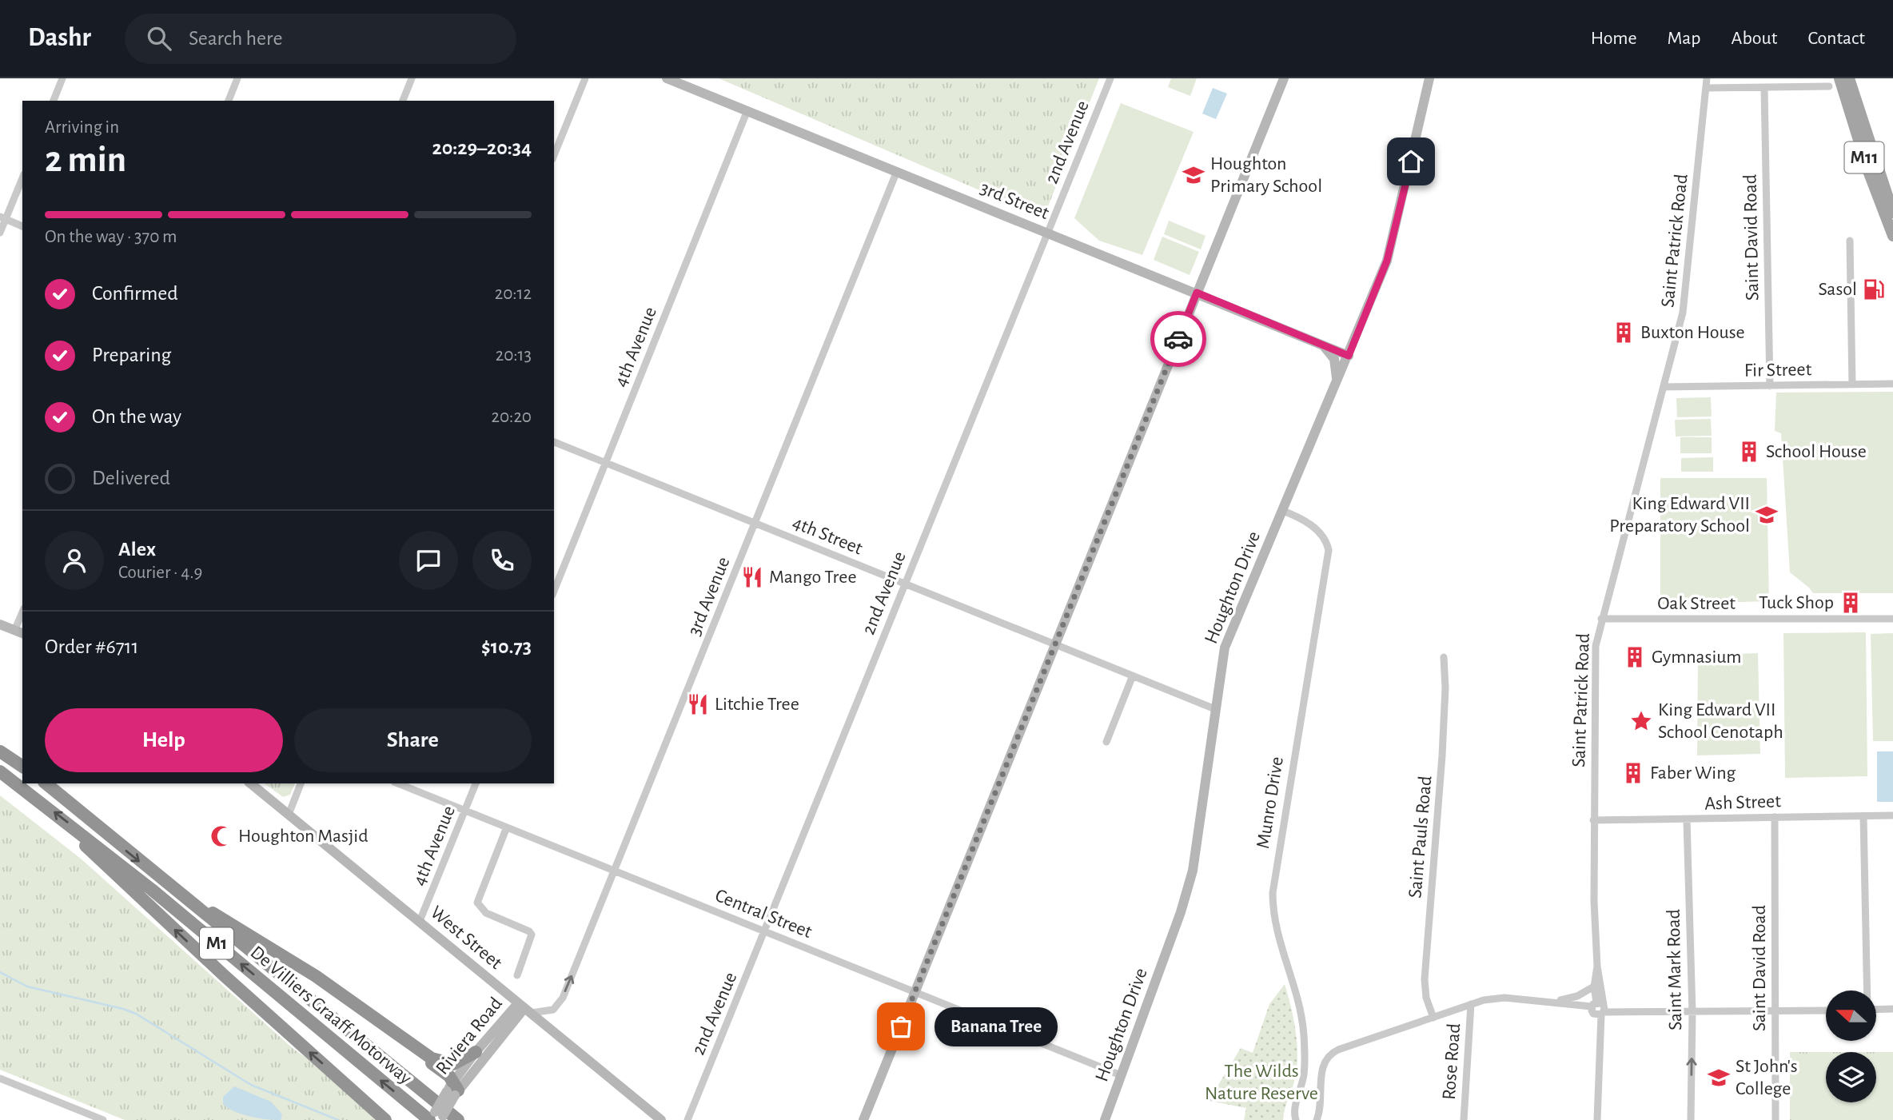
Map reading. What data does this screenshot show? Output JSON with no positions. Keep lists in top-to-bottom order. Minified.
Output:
{"streets":{"highway":["M1","De Villiers Graaff Motorway"],"main road":["M11","3rd Street","Houghton Drive","West Street","Riviera Road"],"street":["2nd Avenue","Saint David Road","Saint Patrick Road","4th Avenue","Fir Street","4th Street","3rd Avenue","Oak Street","Munro Drive","Ash Street","Saint Pauls Road","Central Street","Saint Mark Road","Rose Road"]},"crossings":[["2nd Avenue","3rd Street"],["2nd Avenue","4th Street"],["2nd Avenue","Central Street"],["3rd Street","4th Avenue"],["3rd Street","Houghton Drive"],["3rd Street","3rd Avenue"],["Saint David Road","Fir Street"],["Saint David Road","Ash Street"],["Saint Patrick Road","Fir Street"],["Saint Patrick Road","Oak Street"],["Saint Patrick Road","Ash Street"],["4th Avenue","4th Street"],["4th Avenue","Central Street"],["4th Avenue","West Street"],["4th Street","Houghton Drive"],["4th Street","3rd Avenue"],["Houghton Drive","Munro Drive"],["Houghton Drive","Central Street"],["3rd Avenue","Central Street"],["3rd Avenue","West Street"],["3rd Avenue","Riviera Road"],["Ash Street","Saint Mark Road"],["West Street","Riviera Road"],["De Villiers Graaff Motorway","Riviera Road"]],"one_way":["Saint Mark Road"],"parks":["The Wilds Nature Reserve"],"places":{"school or university":["Houghton Primary School","King Edward VII Preparatory School","St John's College"],"fuel station":["Sasol"],"building":["Buxton House","School House","Tuck Shop","Gymnasium","Faber Wing"],"restaurant":["Mango Tree","Litchie Tree"],"place":["King Edward VII School Cenotaph"],"mosque":["Houghton Masjid"],"other":["Banana Tree"]},"north":"left","page":{"header":"Dashr","search":"Search here","nav":["Home","Map","About","Contact"],"heading":["2 min","Arriving in","20:29–20:34"],"panel":["Alex","Courier · 4.9","Order #6711","$10.73"],"bar":"On the way · 370 m","list":[["Confirmed","20:12"],["Preparing","20:13"],["On the way","20:20"],"Delivered"],"buttons":["Help","Share"],"bubble":"Banana Tree"}}
